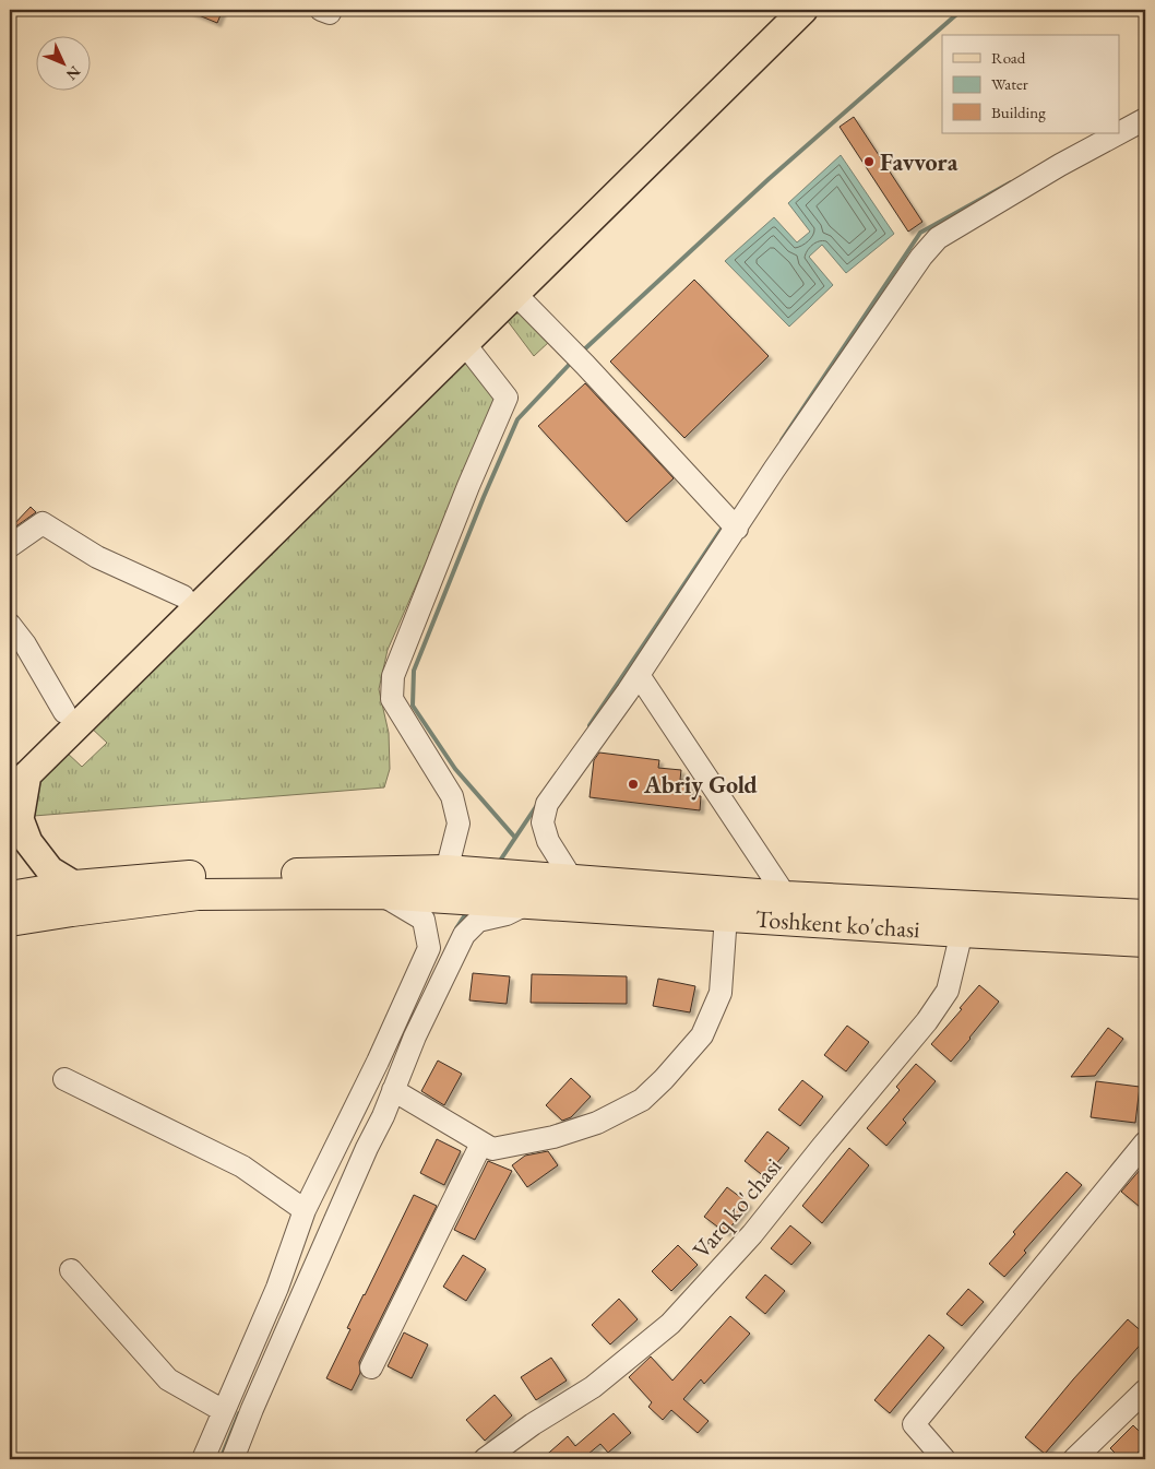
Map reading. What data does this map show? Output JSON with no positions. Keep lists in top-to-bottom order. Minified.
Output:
{"streets":{"highway":["Toshkent ko'chasi"],"street":["Varq ko'chasi"]},"crossings":[["Toshkent ko'chasi","Varq ko'chasi"]],"places":["Favvora","Abriy Gold"],"legend":["Road","Water","Building"],"north":"bottom right"}
